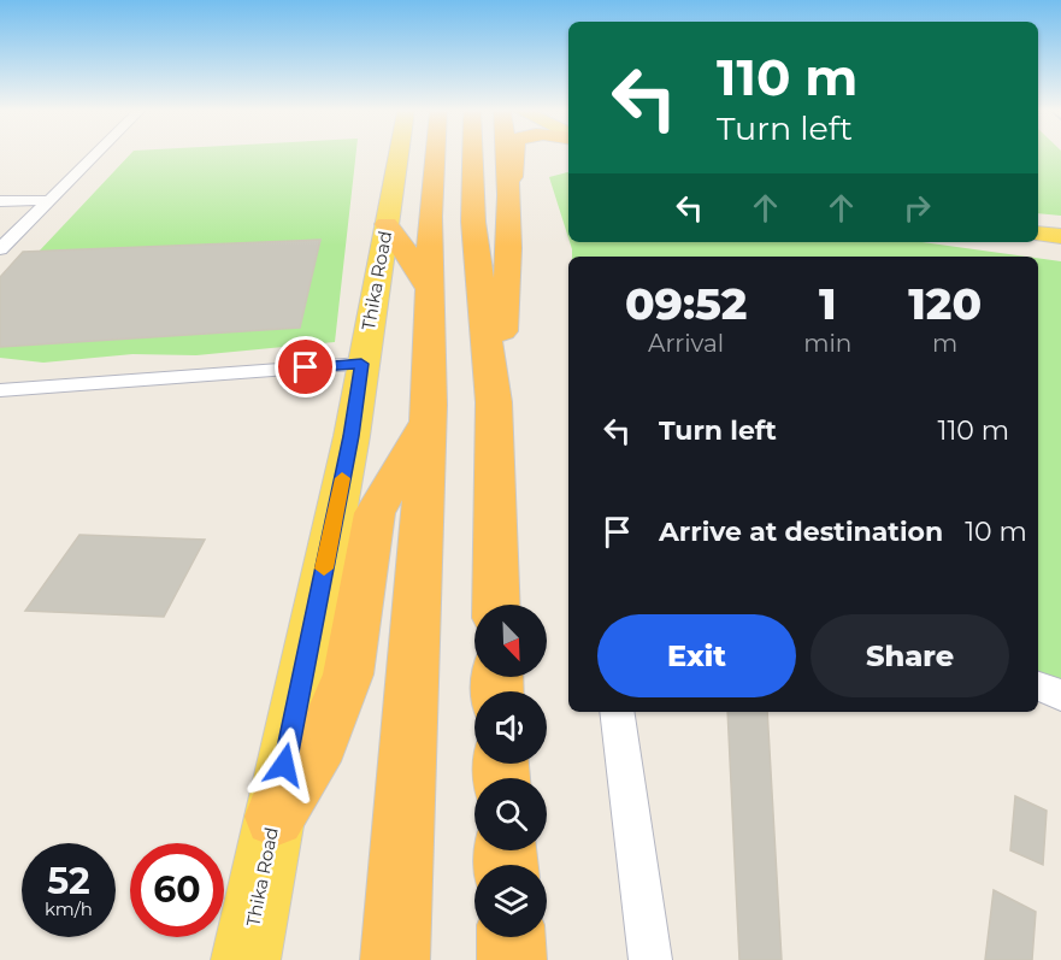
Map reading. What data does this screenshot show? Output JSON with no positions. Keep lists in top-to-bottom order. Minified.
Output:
{"streets":{"main road":["Thika Road"]},"north":"bottom right","page":{"turn":["110 m","Turn left"],"eta":["09:52","Arrival","1","min","120","m"],"list":[{"name":"Turn left","value":"110 m"},{"name":"Arrive at destination","value":"10 m"}],"buttons":["Exit","Share"],"speed":"52 km/h","limit":"60"}}
